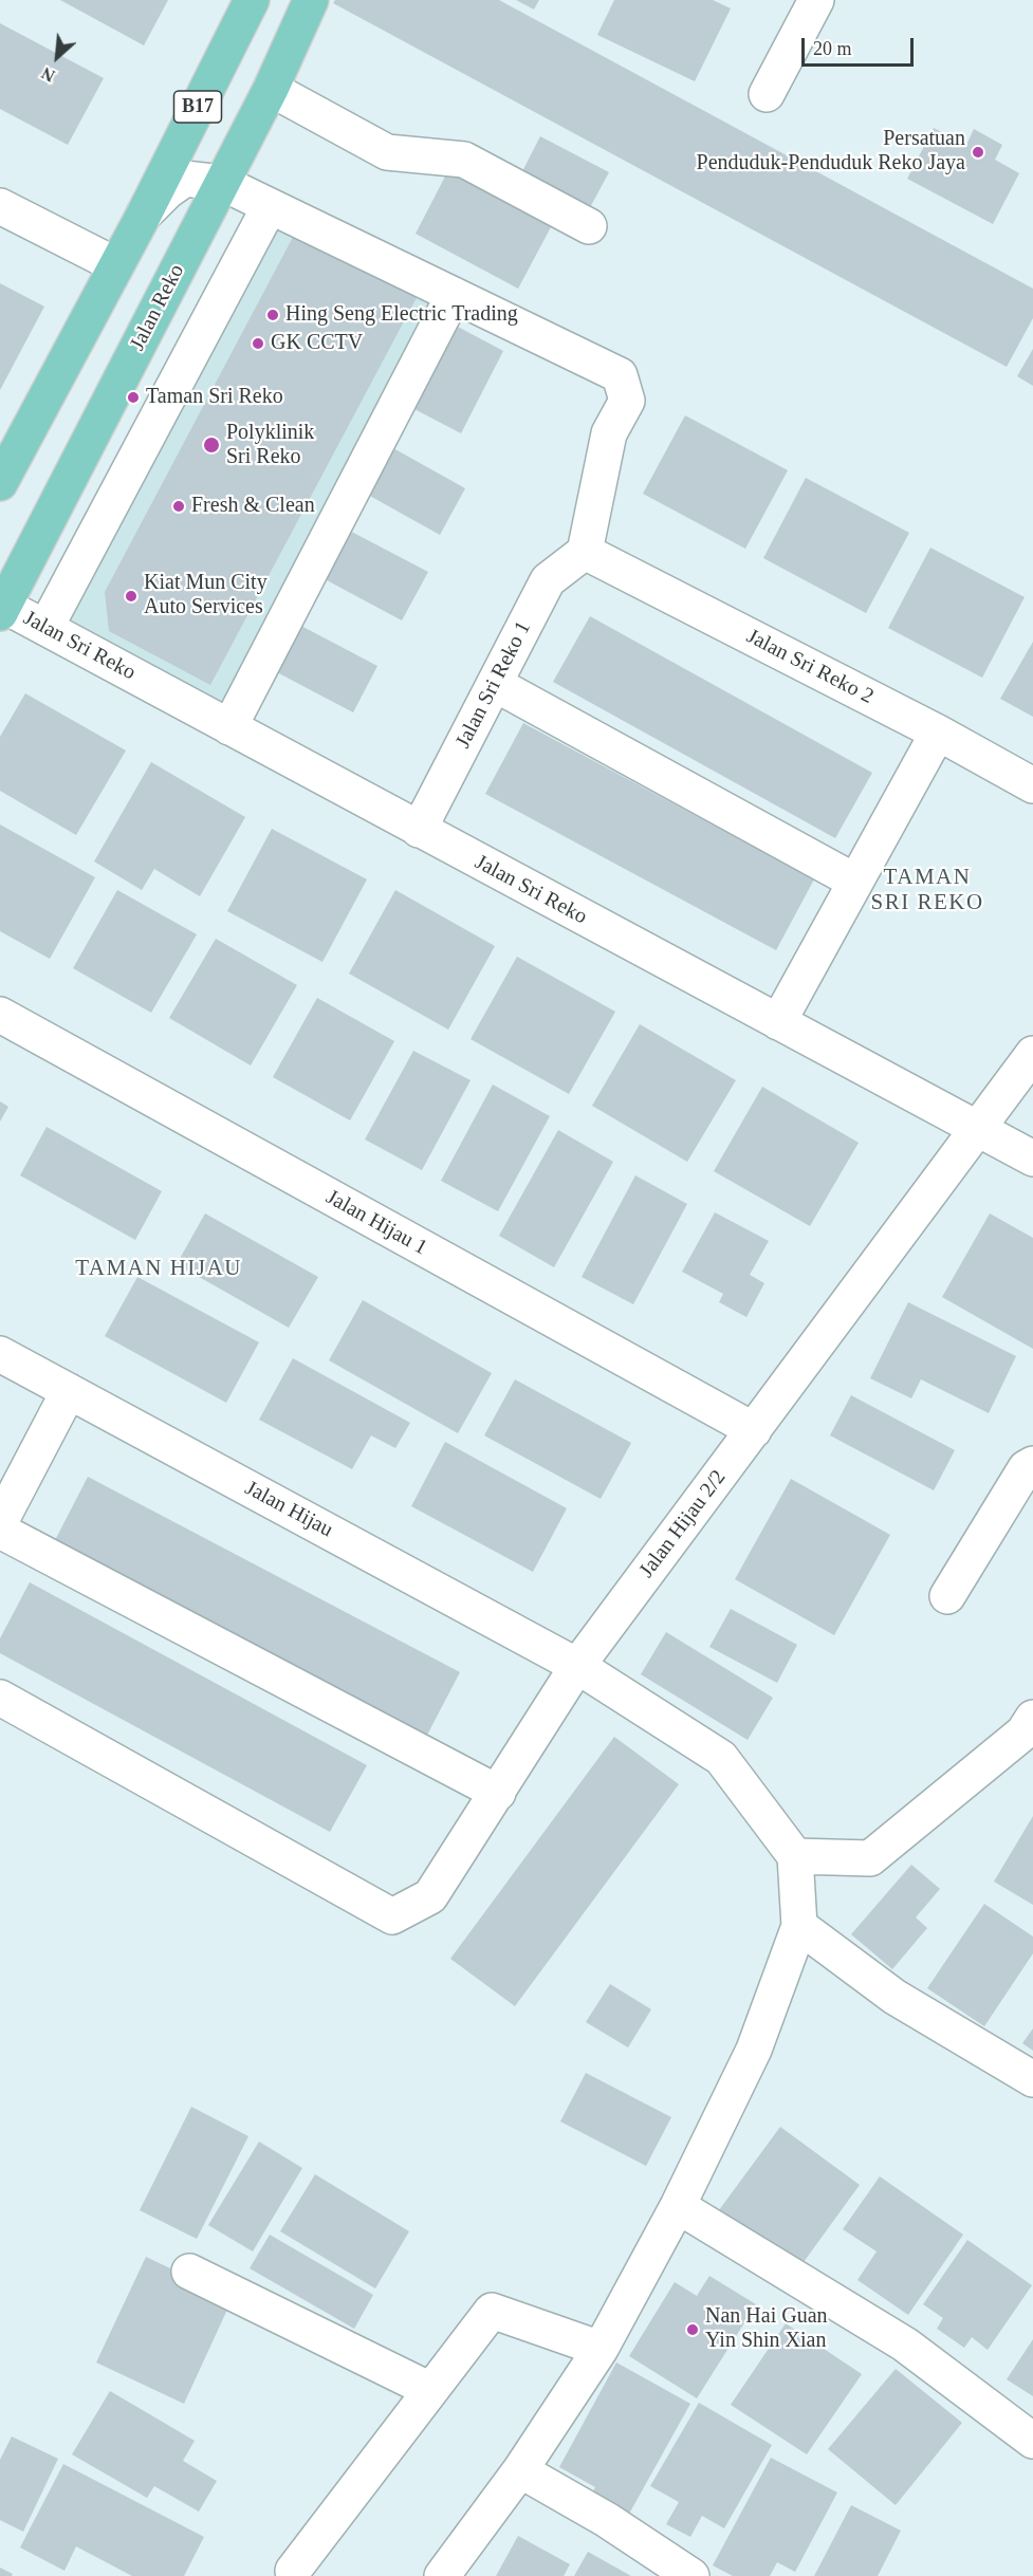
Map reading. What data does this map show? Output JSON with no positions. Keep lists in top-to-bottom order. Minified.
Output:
{"streets":{"main road":["B17","Jalan Reko"],"street":["Jalan Sri Reko","Jalan Sri Reko 2","Jalan Sri Reko 1","Jalan Hijau 1","Jalan Hijau","Jalan Hijau 2/2"]},"crossings":[["Jalan Reko","Jalan Sri Reko"],["Jalan Sri Reko","Jalan Sri Reko 1"],["Jalan Sri Reko","Jalan Hijau 2/2"],["Jalan Sri Reko 2","Jalan Sri Reko 1"],["Jalan Hijau 1","Jalan Hijau 2/2"],["Jalan Hijau","Jalan Hijau 2/2"]],"districts":["TAMAN SRI REKO","TAMAN HIJAU"],"places":["Persatuan Penduduk-Penduduk Reko Jaya","Hing Seng Electric Trading","GK CCTV","Taman Sri Reko","Polyklinik Sri Reko","Fresh & Clean","Kiat Mun City Auto Services","Nan Hai Guan Yin Shin Xian"],"scale_bar":"20 m","north":"bottom left"}
